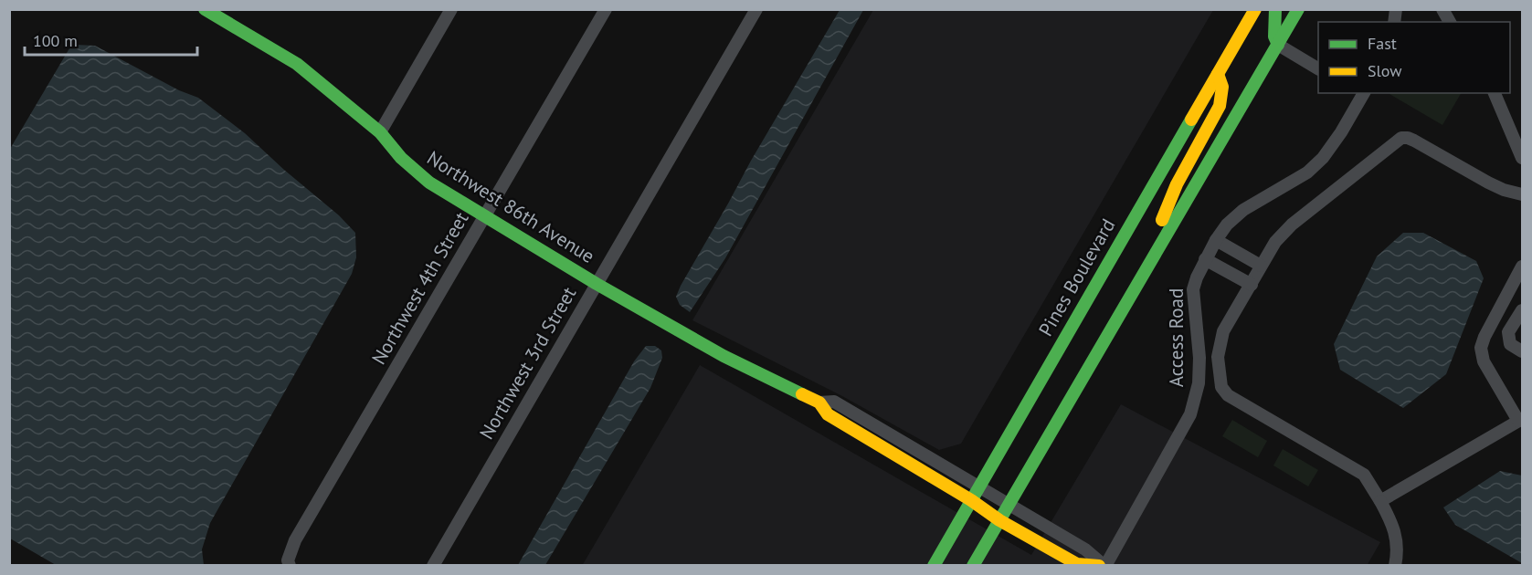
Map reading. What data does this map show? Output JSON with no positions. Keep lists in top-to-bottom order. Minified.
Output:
{"streets":{"main road":["Northwest 86th Avenue","Pines Boulevard"],"street":["Northwest 4th Street","Access Road","Northwest 3rd Street"]},"crossings":[["Northwest 86th Avenue","Pines Boulevard"],["Northwest 86th Avenue","Northwest 4th Street"],["Northwest 86th Avenue","Northwest 3rd Street"]],"legend":["Fast","Slow"],"scale_bar":"100 m"}
